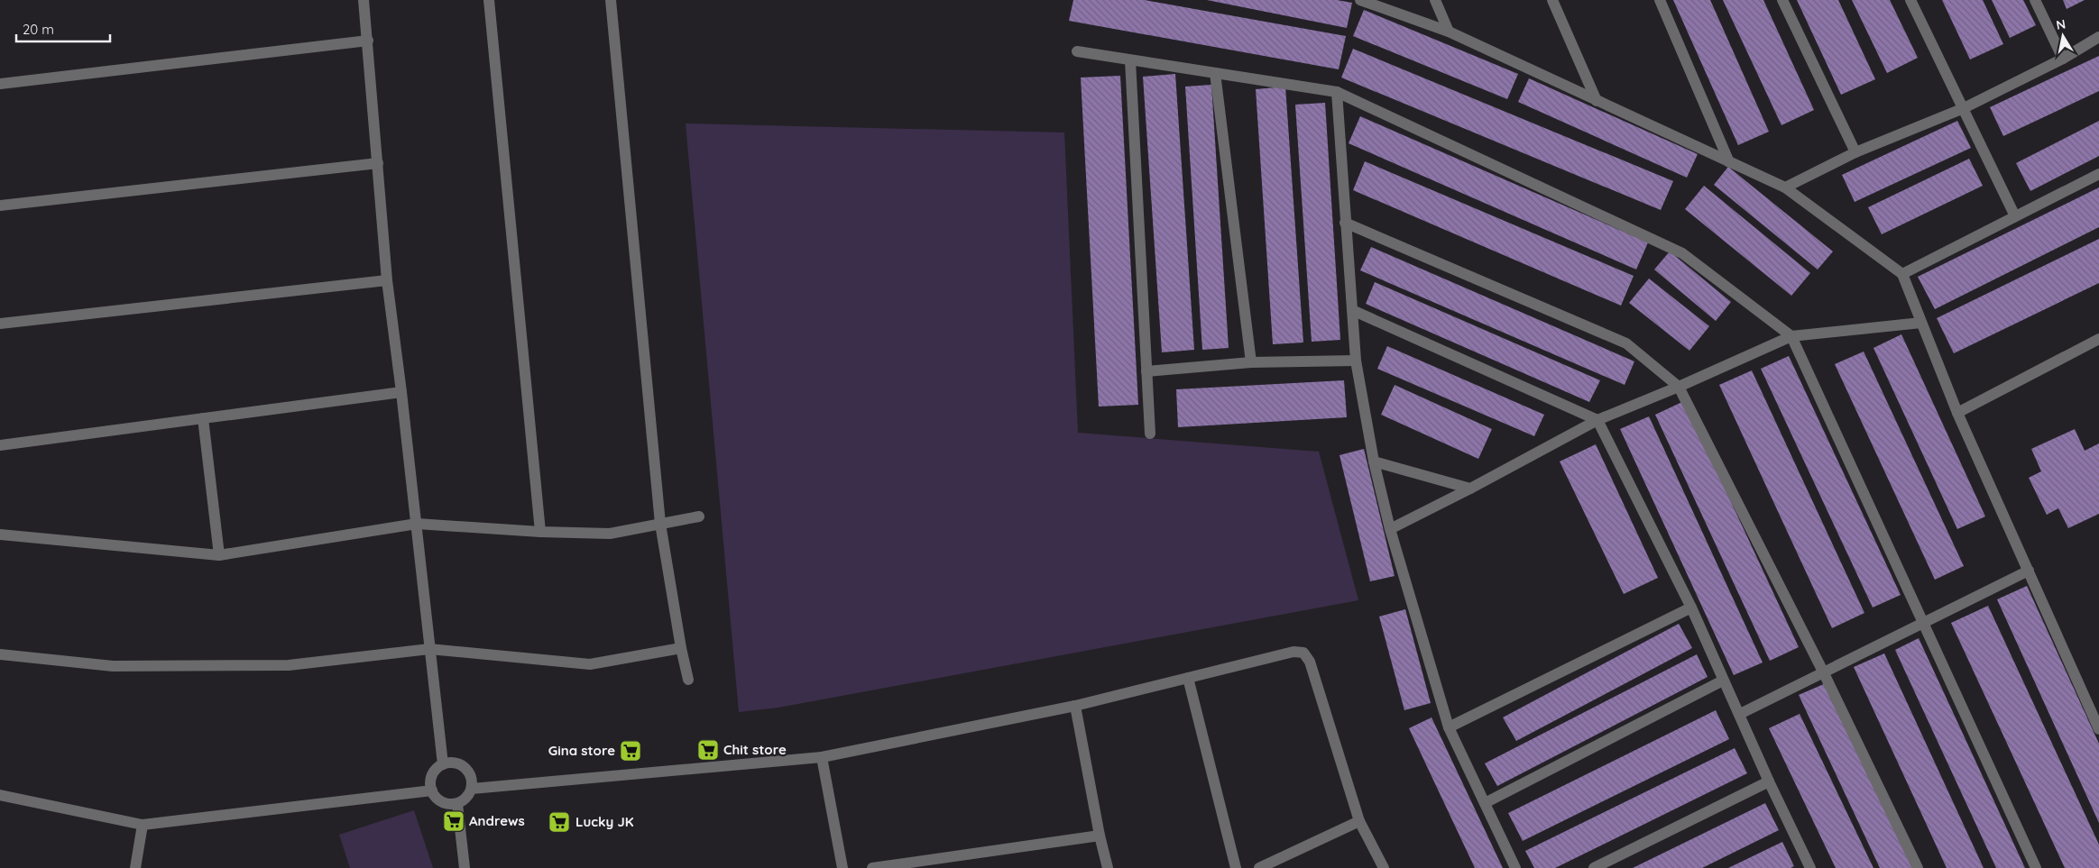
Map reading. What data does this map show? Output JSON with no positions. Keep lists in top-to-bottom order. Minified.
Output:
{"places":{"supermarket":["Chit store","Gina store","Andrews","Lucky JK"]},"scale_bar":"20 m","north":"top"}
